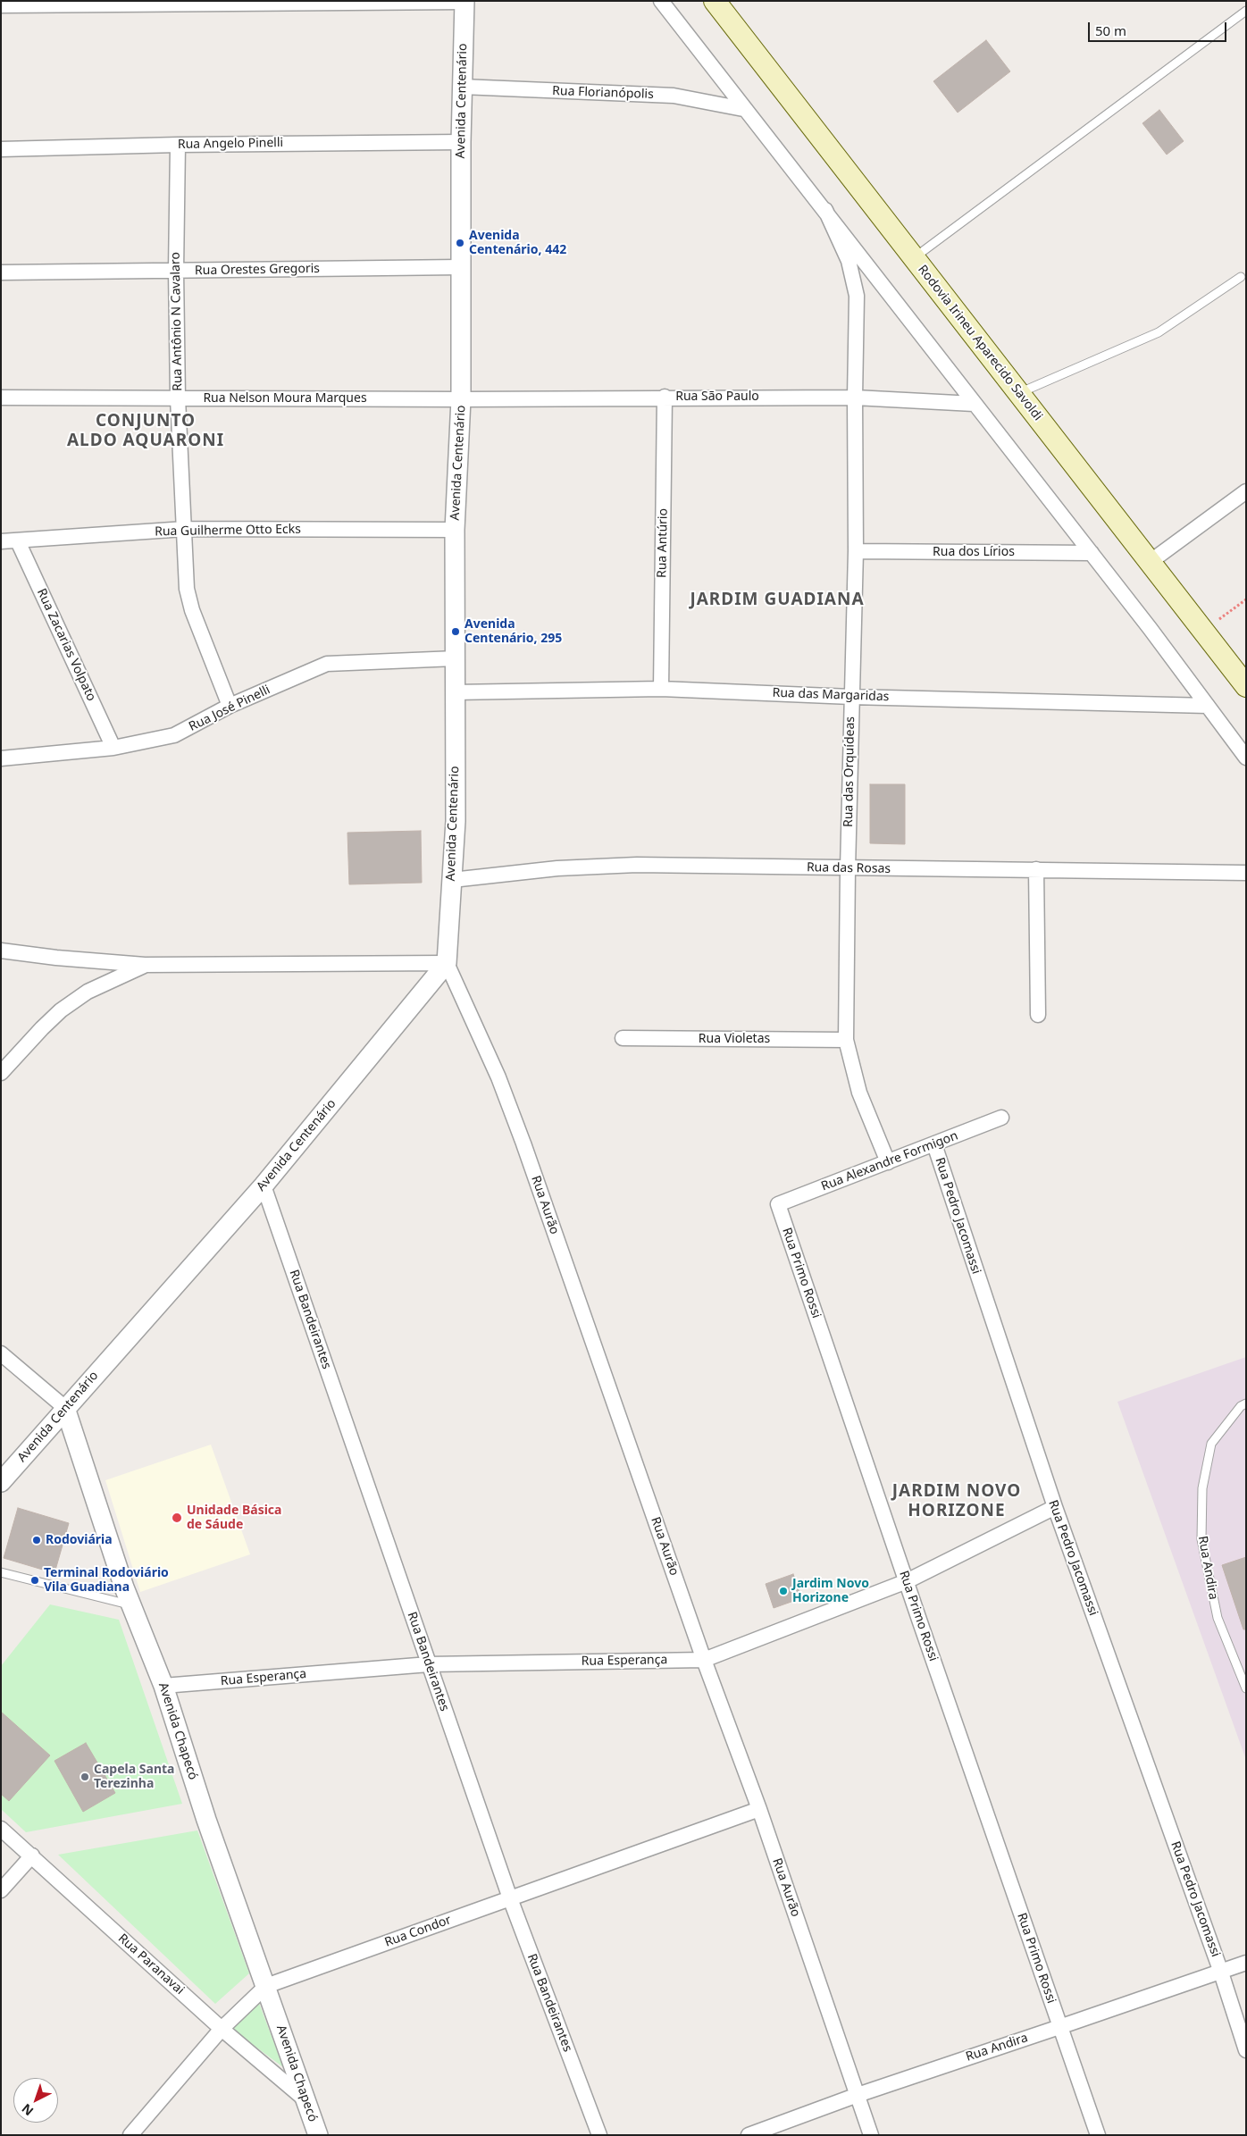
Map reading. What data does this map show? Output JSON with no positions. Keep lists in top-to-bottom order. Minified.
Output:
{"streets":{"main road":["Rodovia Irineu Aparecido Savoldi"],"street":["Rua Florianópolis","Avenida Centenário","Rua Angelo Pinelli","Rua Orestes Gregoris","Rua Antônio N Cavalaro","Rua São Paulo","Rua Nelson Moura Marques","Rua Guilherme Otto Ecks","Rua Antúrio","Rua dos Lírios","Rua Zacarias Volpato","Rua das Margaridas","Rua José Pinelli","Rua das Orquídeas","Rua das Rosas","Rua Violetas","Rua Alexandre Formigon","Rua Aurão","Rua Pedro Jacomassi","Rua Primo Rossi","Rua Bandeirantes","Rua Andira","Rua Esperança","Avenida Chapecó","Rua Condor","Rua Paranavai"]},"crossings":[["Rua Florianópolis","Avenida Centenário"],["Avenida Centenário","Rua Angelo Pinelli"],["Avenida Centenário","Rua Orestes Gregoris"],["Avenida Centenário","Rua São Paulo"],["Avenida Centenário","Rua Nelson Moura Marques"],["Avenida Centenário","Rua Guilherme Otto Ecks"],["Avenida Centenário","Rua das Margaridas"],["Avenida Centenário","Rua José Pinelli"],["Avenida Centenário","Rua das Rosas"],["Avenida Centenário","Rua Aurão"],["Avenida Centenário","Rua Bandeirantes"],["Avenida Centenário","Avenida Chapecó"],["Rua Angelo Pinelli","Rua Antônio N Cavalaro"],["Rua Orestes Gregoris","Rua Antônio N Cavalaro"],["Rua Antônio N Cavalaro","Rua Nelson Moura Marques"],["Rua Antônio N Cavalaro","Rua Guilherme Otto Ecks"],["Rua Antônio N Cavalaro","Rua José Pinelli"],["Rua São Paulo","Rua Nelson Moura Marques"],["Rua São Paulo","Rua Antúrio"],["Rua São Paulo","Rua das Orquídeas"],["Rua Guilherme Otto Ecks","Rua Zacarias Volpato"],["Rua Antúrio","Rua das Margaridas"],["Rua dos Lírios","Rua das Orquídeas"],["Rua Zacarias Volpato","Rua José Pinelli"],["Rua das Margaridas","Rua das Orquídeas"],["Rua das Orquídeas","Rua das Rosas"],["Rua das Orquídeas","Rua Violetas"],["Rua das Orquídeas","Rua Alexandre Formigon"],["Rua Alexandre Formigon","Rua Pedro Jacomassi"],["Rua Alexandre Formigon","Rua Primo Rossi"],["Rua Aurão","Rua Andira"],["Rua Aurão","Rua Esperança"],["Rua Aurão","Rua Condor"],["Rua Pedro Jacomassi","Rua Andira"],["Rua Pedro Jacomassi","Rua Esperança"],["Rua Primo Rossi","Rua Andira"],["Rua Primo Rossi","Rua Esperança"],["Rua Bandeirantes","Rua Esperança"],["Rua Bandeirantes","Rua Condor"],["Rua Esperança","Avenida Chapecó"],["Avenida Chapecó","Rua Condor"],["Avenida Chapecó","Rua Paranavai"],["Rua Condor","Rua Paranavai"]],"districts":["CONJUNTO ALDO AQUARONI","JARDIM GUADIANA","JARDIM NOVO HORIZONE"],"places":["Avenida Centenário, 442","Avenida Centenário, 295","Unidade Básica de Sáude","Rodoviária","Terminal Rodoviário Vila Guadiana","Jardim Novo Horizone","Capela Santa Terezinha"],"scale_bar":"50 m","north":"bottom left"}
